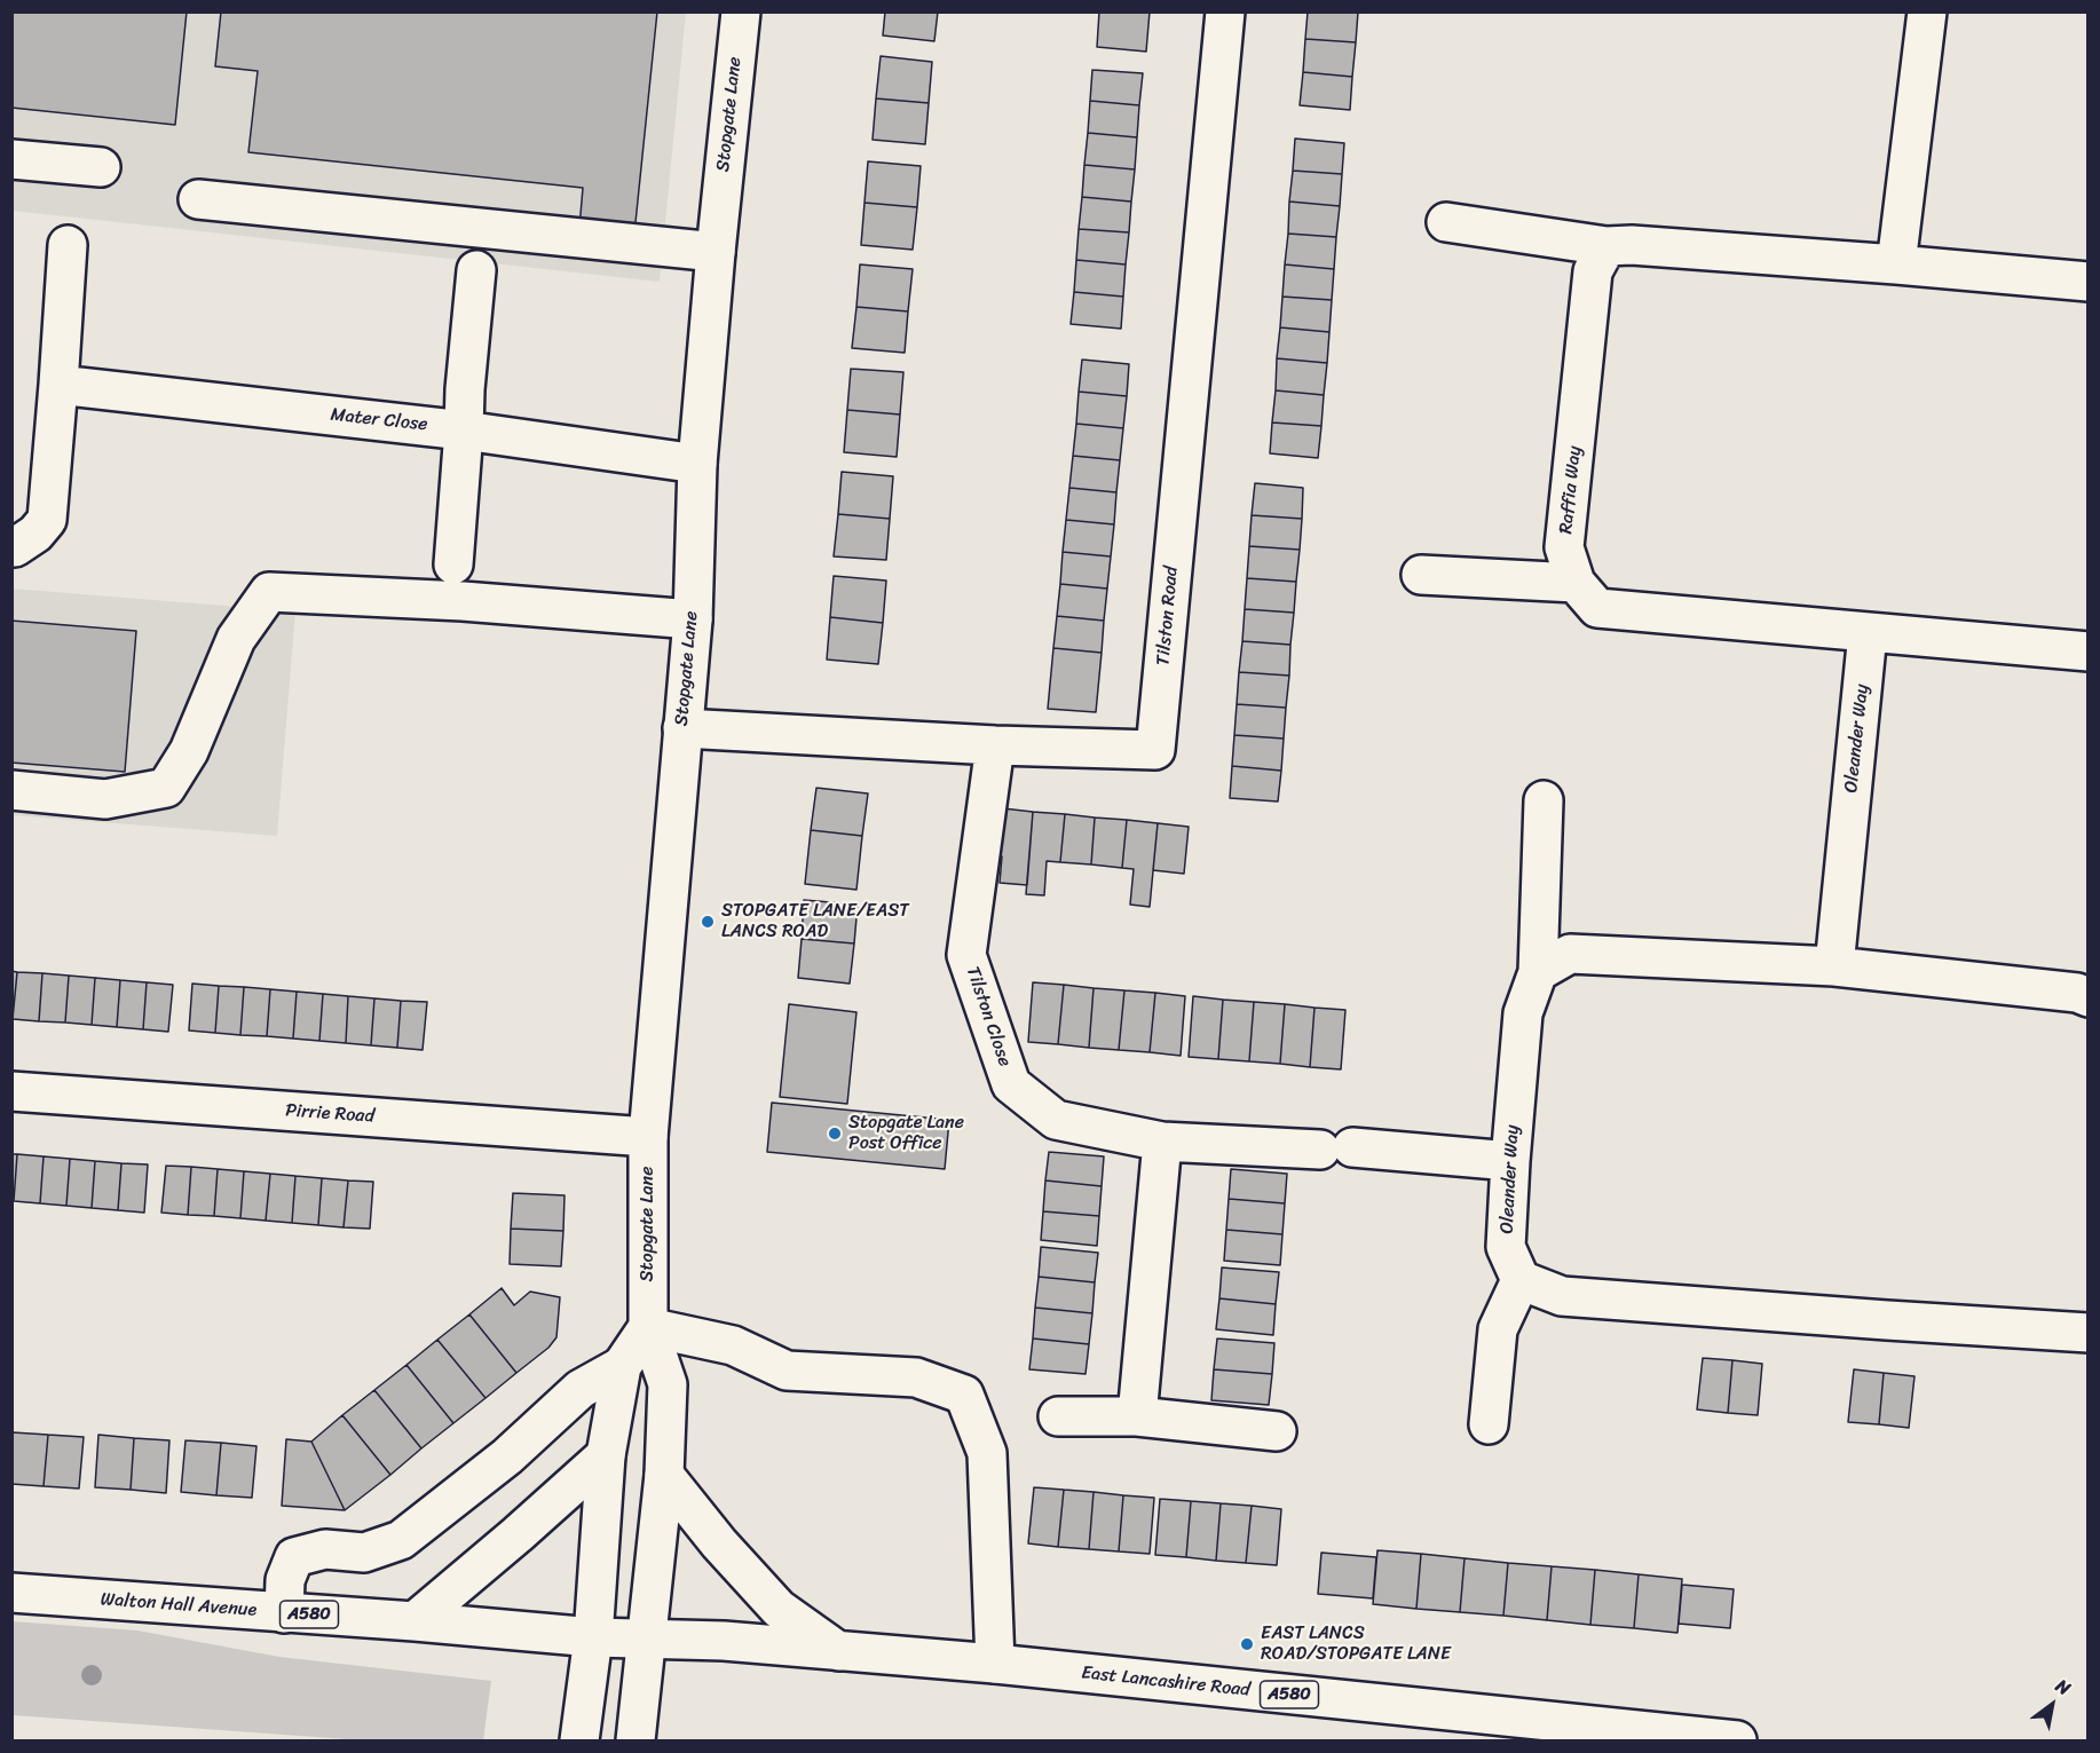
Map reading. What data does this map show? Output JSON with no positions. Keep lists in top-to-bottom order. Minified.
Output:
{"streets":{"main road":["Stopgate Lane","Mater Close","Raffia Way","Tilston Road","Oleander Way","Tilston Close","Pirrie Road","Walton Hall Avenue","A580","East Lancashire Road"]},"crossings":[["Stopgate Lane","Mater Close"],["Stopgate Lane","Tilston Road"],["Stopgate Lane","Pirrie Road"],["Stopgate Lane","East Lancashire Road"],["Raffia Way","Oleander Way"],["Tilston Road","Tilston Close"],["Oleander Way","Tilston Close"],["Walton Hall Avenue","East Lancashire Road"]],"places":["STOPGATE LANE/EAST LANCS ROAD","Stopgate Lane Post Office","EAST LANCS ROAD/STOPGATE LANE"],"north":"top right"}
